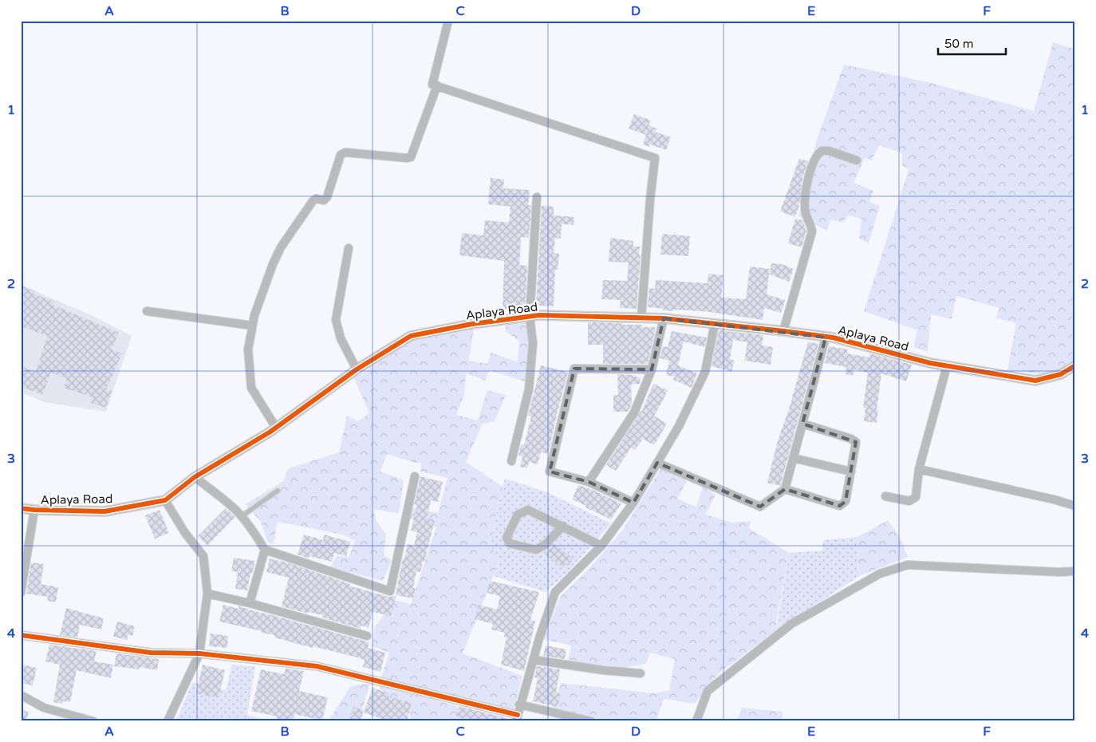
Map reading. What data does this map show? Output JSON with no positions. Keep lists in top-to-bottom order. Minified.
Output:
{"streets":{"street":["Aplaya Road"]},"scale_bar":"50 m","grid":{"columns":["A","B","C","D","E","F"],"rows":["1","2","3","4"]}}
